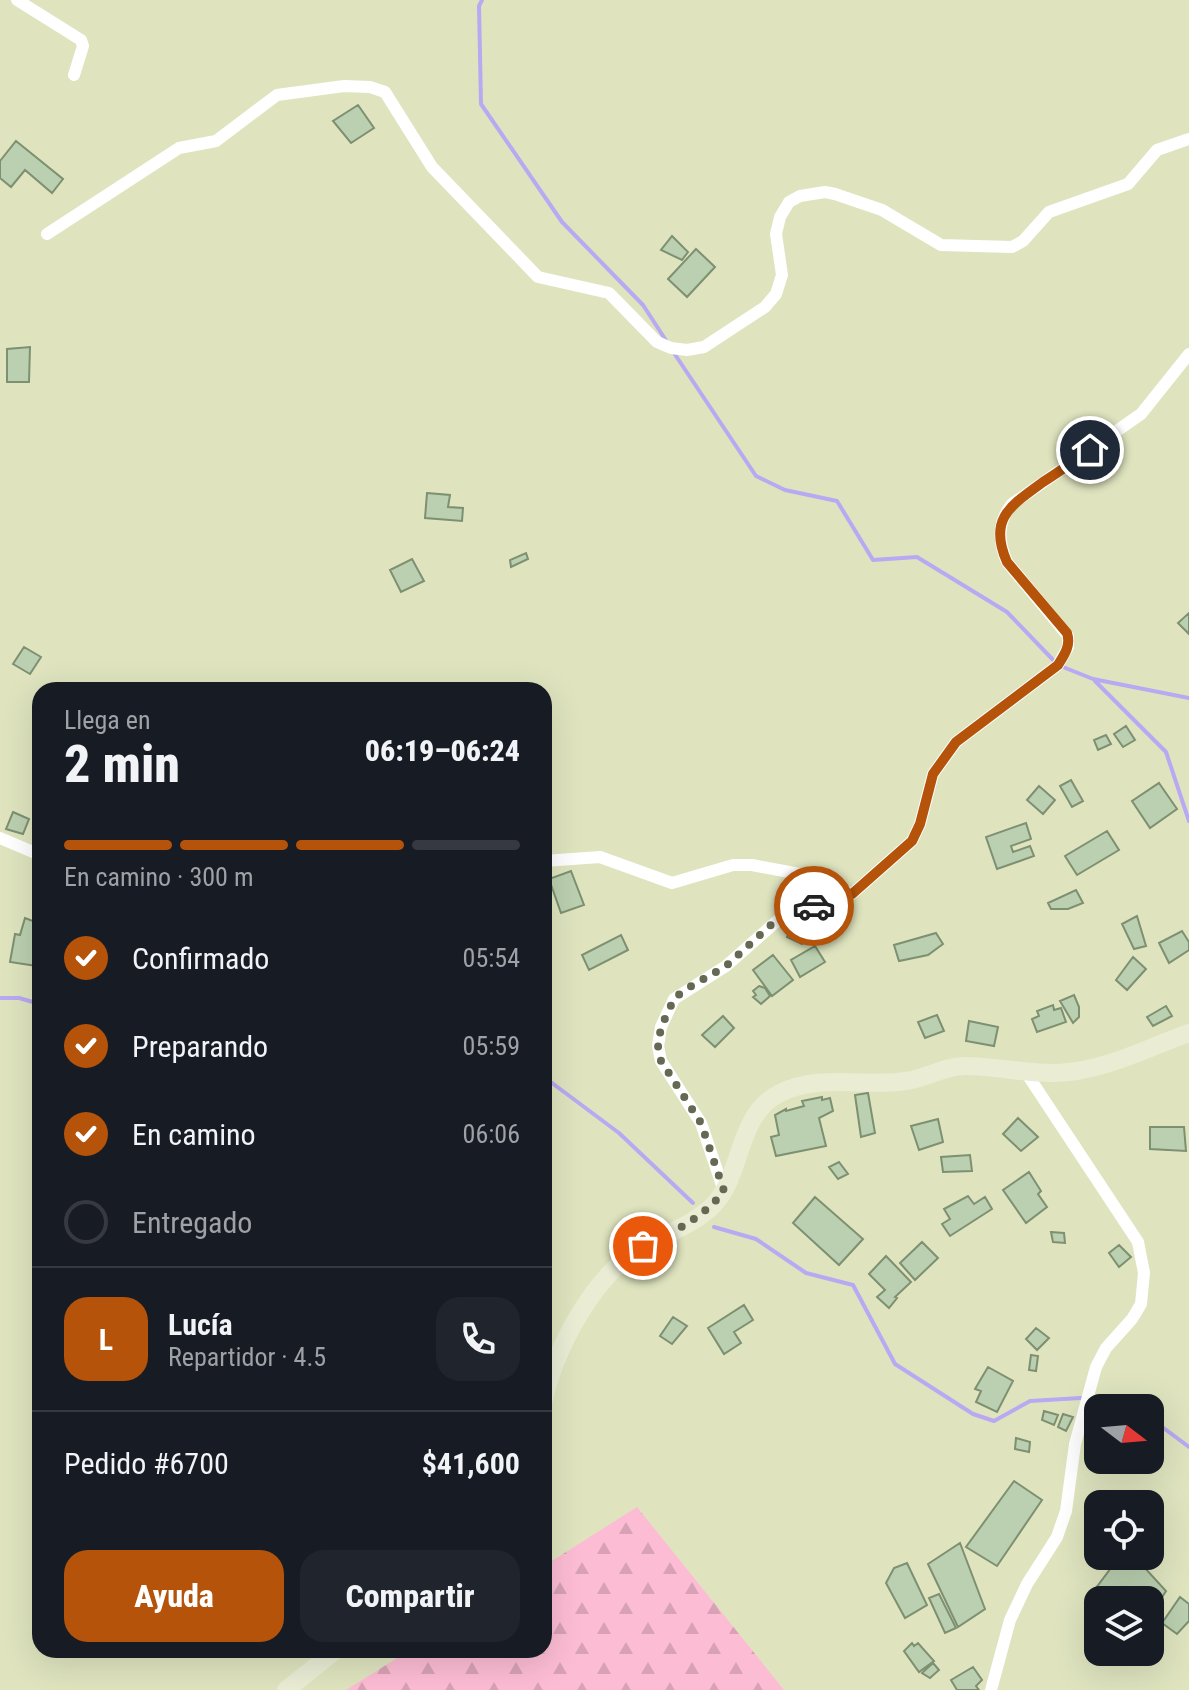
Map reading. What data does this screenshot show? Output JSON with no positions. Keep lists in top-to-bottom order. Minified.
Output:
{"north":"right","page":{"heading":["2 min","Llega en","06:19–06:24"],"panel":["Lucía","Repartidor · 4.5","Pedido #6700","$41,600"],"bar":"En camino · 300 m","list":[["Confirmado","05:54"],["Preparando","05:59"],["En camino","06:06"],"Entregado"],"round":"L","buttons":["Ayuda","Compartir"]}}
